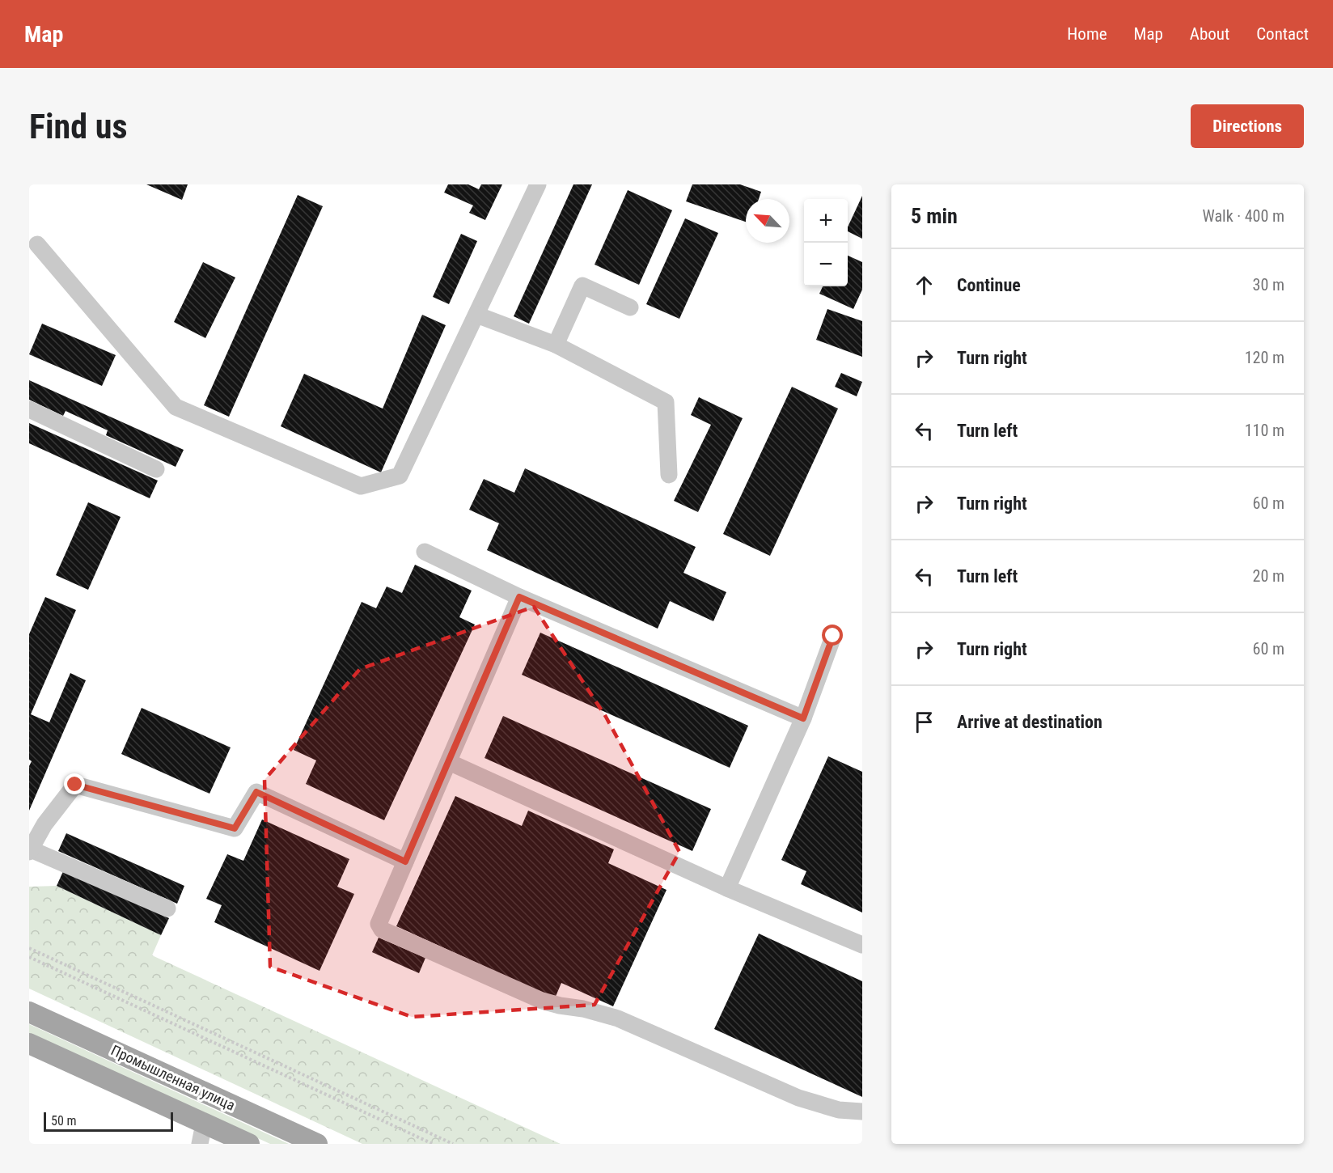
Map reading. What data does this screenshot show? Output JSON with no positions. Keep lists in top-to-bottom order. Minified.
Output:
{"streets":{"main road":["Промышленная улица"]},"scale_bar":"50 m","north":"top left","page":{"header":"Map","nav":["Home","Map","About","Contact"],"buttons":"Directions","title":"Find us","heading":["5 min","Walk · 400 m"],"map_buttons":["+","−"],"list":[["Continue","30 m"],["Turn right","120 m"],["Turn left","110 m"],["Turn right","60 m"],["Turn left","20 m"],["Turn right","60 m"],"Arrive at destination"],"scale":"50 m"}}
